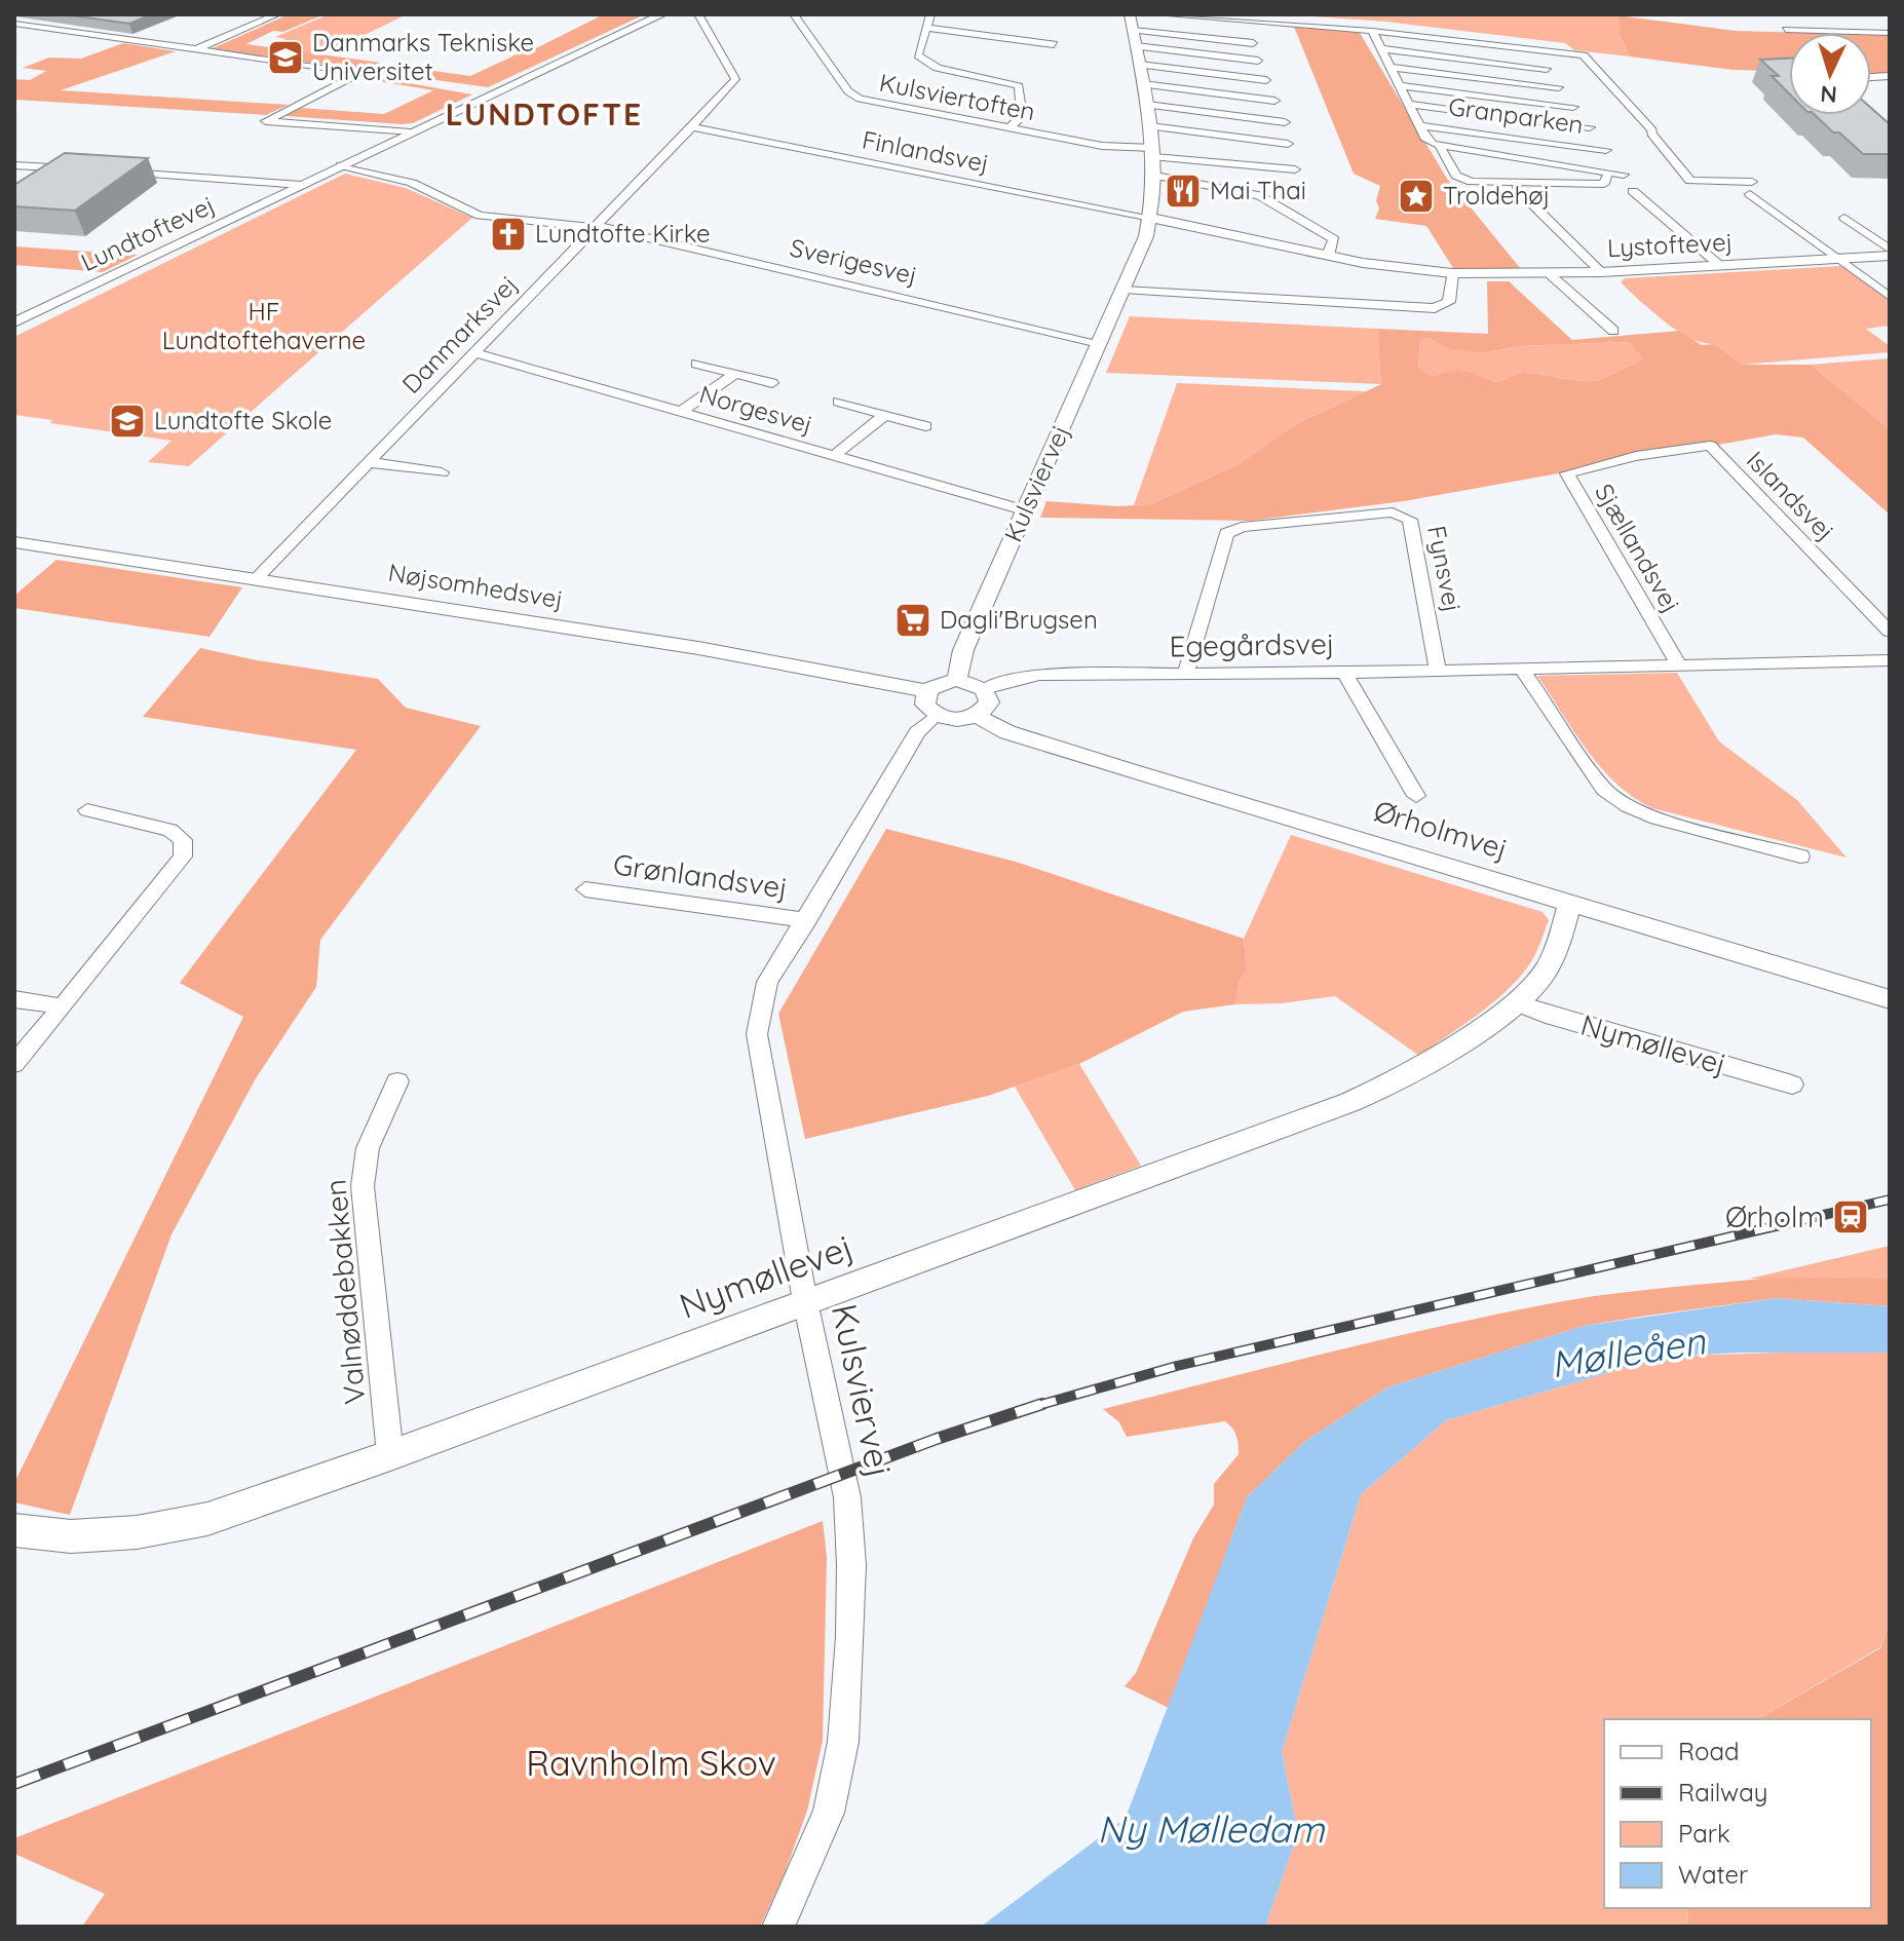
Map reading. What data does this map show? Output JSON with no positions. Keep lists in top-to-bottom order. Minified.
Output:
{"streets":{"street":["Kulsviertoften","Granparken","Finlandsvej","Lundtoftevej","Lystoftevej","Sverigesvej","Danmarksvej","Norgesvej","Kulsviervej","Islandsvej","Sjællandsvej","Fynsvej","Nøjsomhedsvej","Egegårdsvej","Ørholmvej","Grønlandsvej","Nymøllevej","Valnøddebakken"]},"crossings":[["Kulsviertoften","Kulsviervej"],["Finlandsvej","Lystoftevej"],["Finlandsvej","Danmarksvej"],["Finlandsvej","Kulsviervej"],["Lundtoftevej","Sverigesvej"],["Lystoftevej","Kulsviervej"],["Sverigesvej","Danmarksvej"],["Sverigesvej","Kulsviervej"],["Danmarksvej","Norgesvej"],["Danmarksvej","Nøjsomhedsvej"],["Norgesvej","Kulsviervej"],["Kulsviervej","Nøjsomhedsvej"],["Kulsviervej","Egegårdsvej"],["Kulsviervej","Ørholmvej"],["Kulsviervej","Grønlandsvej"],["Kulsviervej","Nymøllevej"],["Islandsvej","Sjællandsvej"],["Sjællandsvej","Egegårdsvej"],["Fynsvej","Egegårdsvej"],["Nøjsomhedsvej","Egegårdsvej"],["Nøjsomhedsvej","Ørholmvej"],["Egegårdsvej","Ørholmvej"],["Ørholmvej","Nymøllevej"],["Nymøllevej","Valnøddebakken"]],"districts":["LUNDTOFTE"],"water":["Mølleåen","Ny Mølledam"],"parks":["HF Lundtoftehaverne","Ravnholm Skov"],"places":{"school or university":["Danmarks Tekniske Universitet","Lundtofte Skole"],"restaurant":["Mai Thai"],"place":["Troldehøj"],"church":["Lundtofte Kirke"],"supermarket":["Dagli'Brugsen"],"station":["Ørholm"]},"legend":["Road","Railway","Park","Water"],"north":"bottom"}
